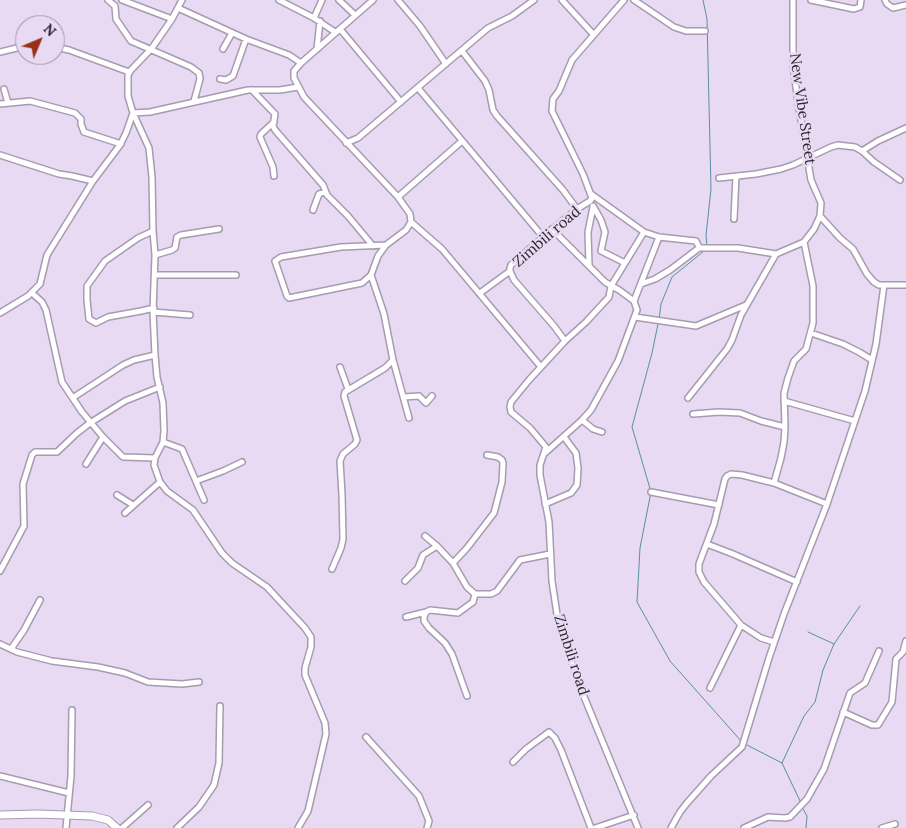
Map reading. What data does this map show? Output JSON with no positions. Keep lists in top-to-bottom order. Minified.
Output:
{"streets":{"street":["New Vibe Street","Zimbili road"]},"north":"top right"}
